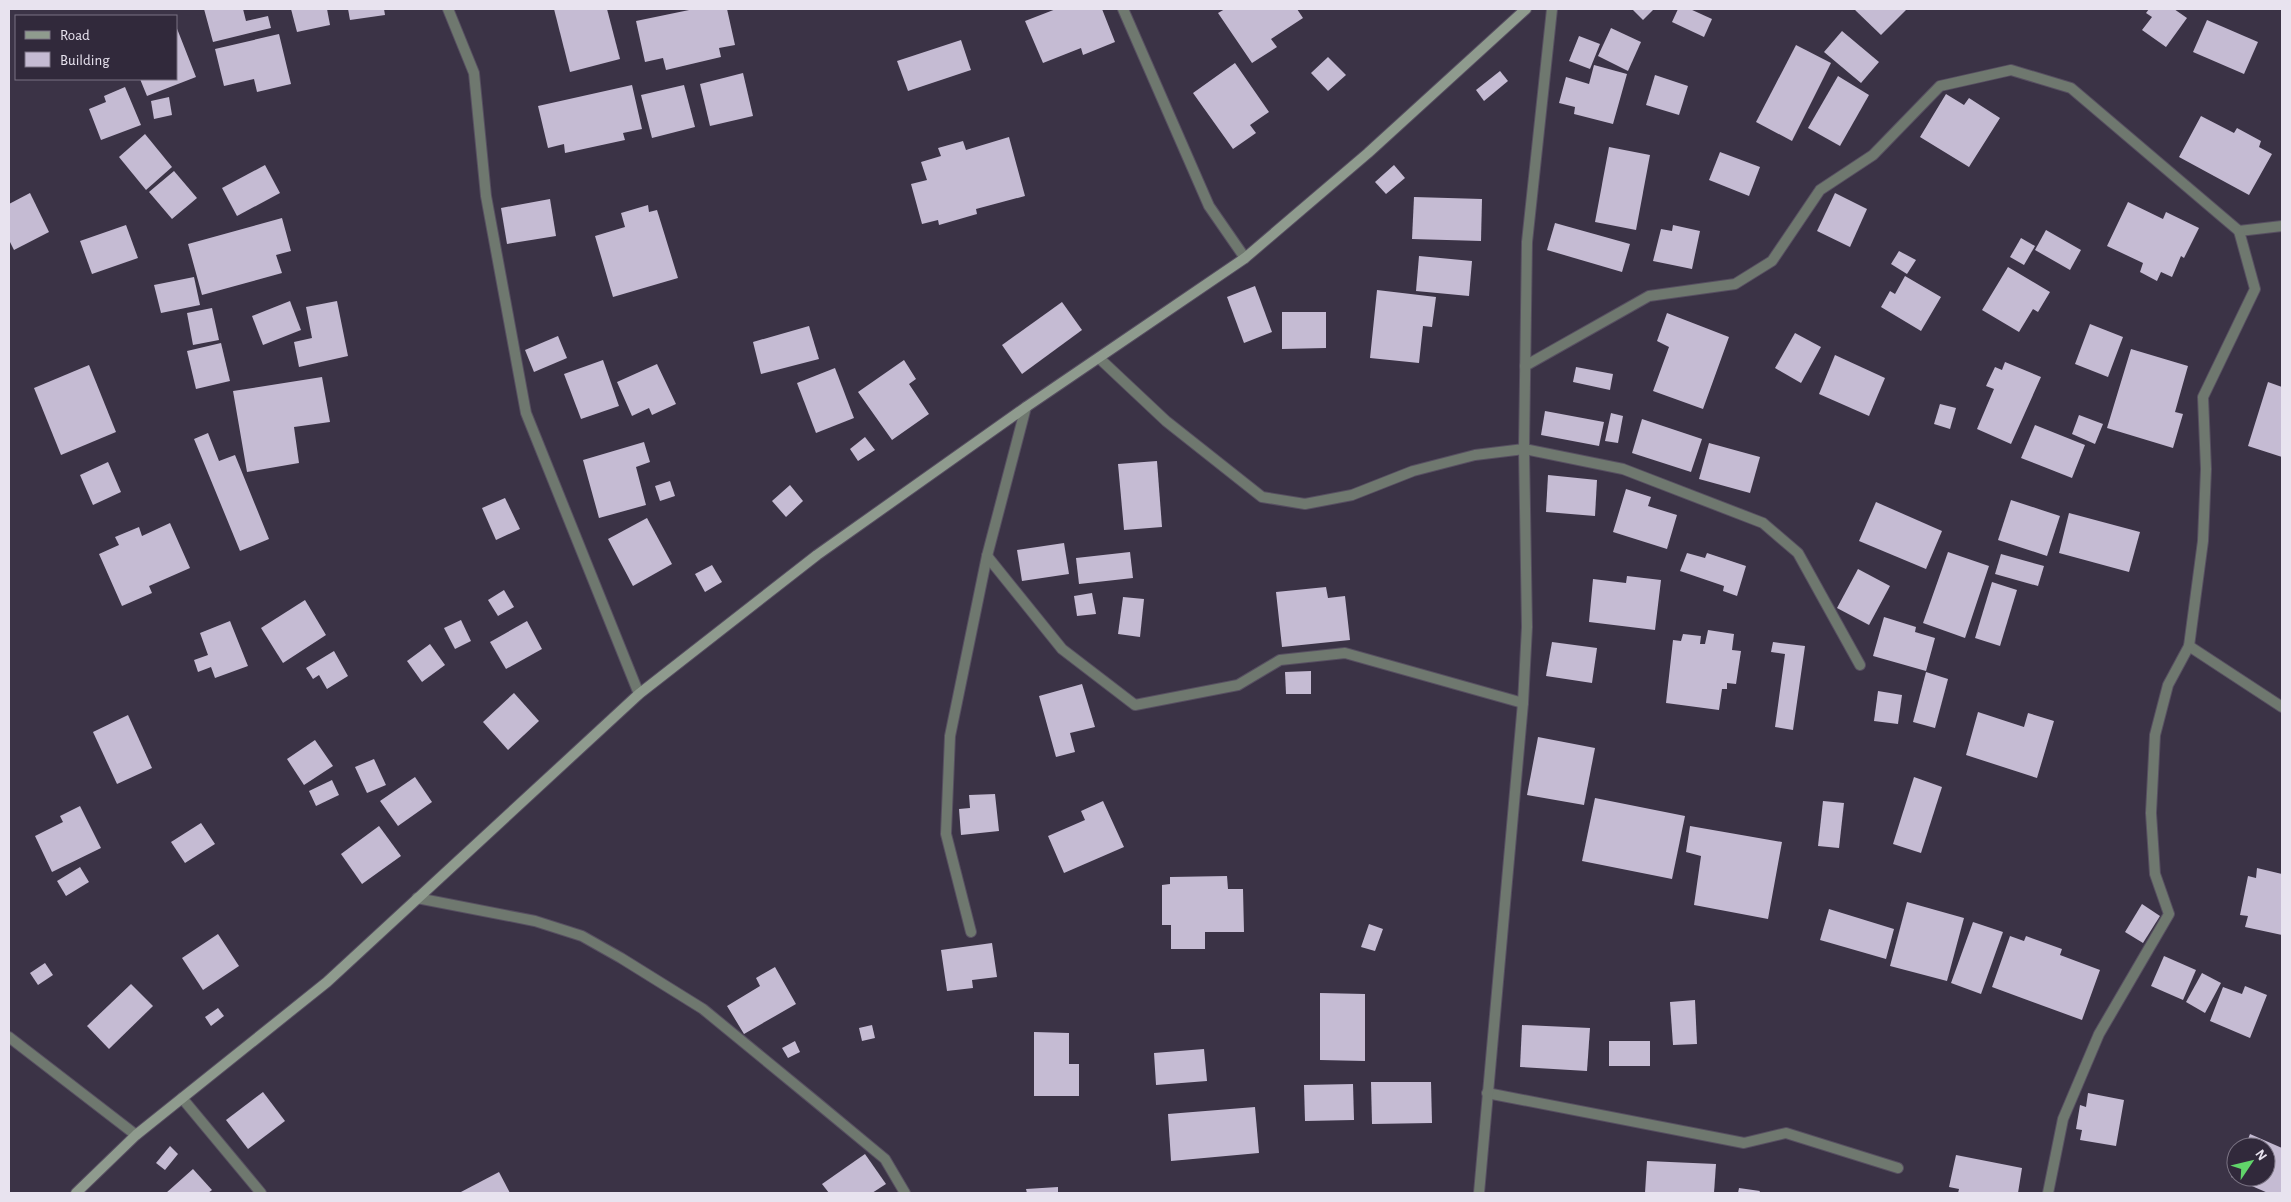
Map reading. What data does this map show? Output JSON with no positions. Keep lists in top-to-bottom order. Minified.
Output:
{"legend":["Road","Building"],"north":"top right"}
